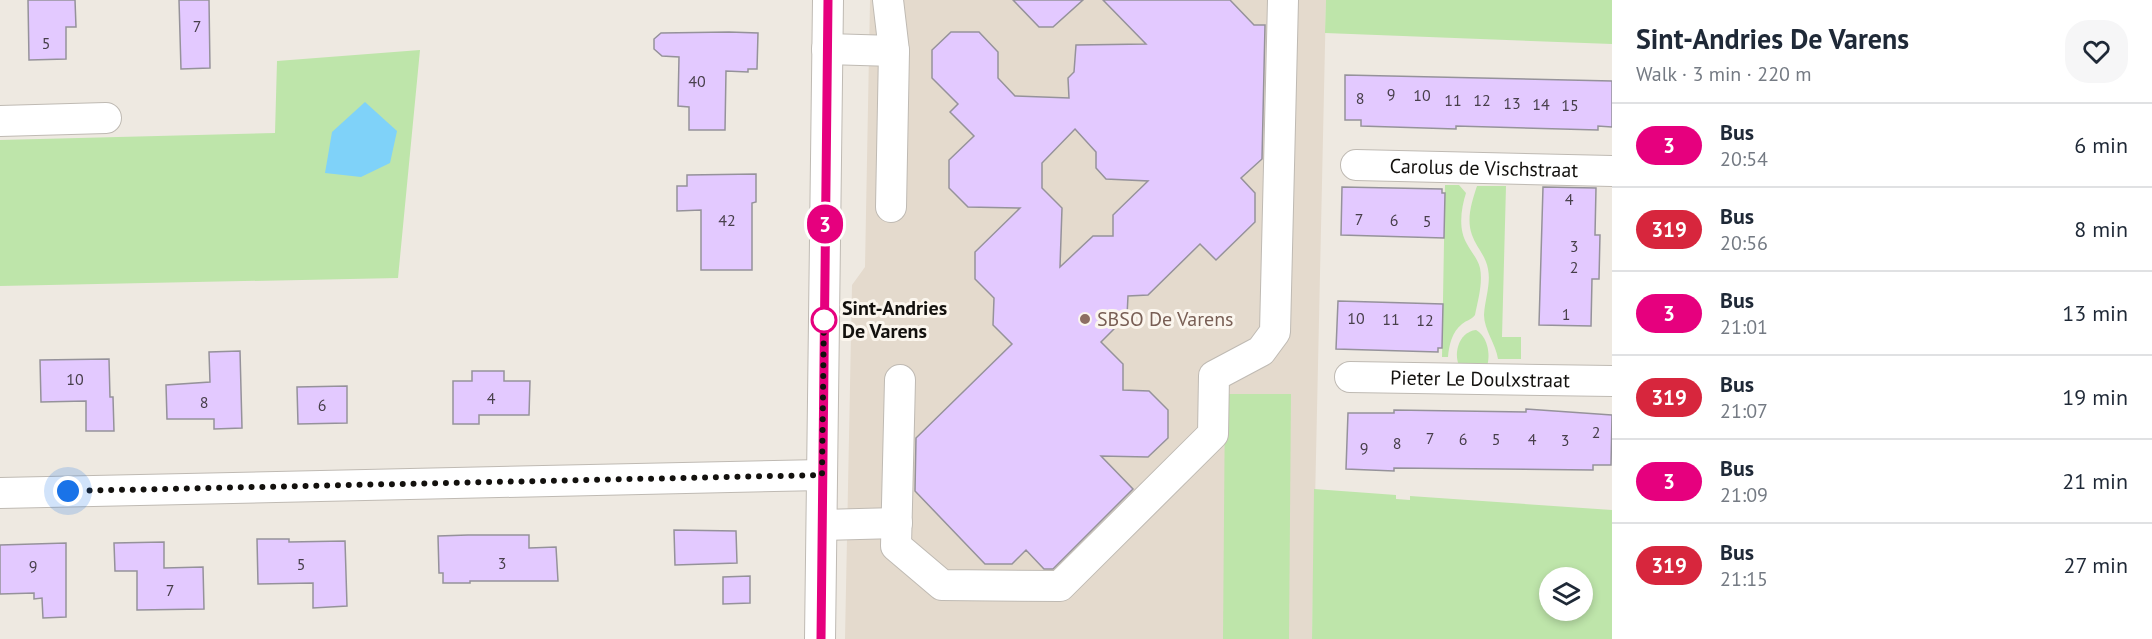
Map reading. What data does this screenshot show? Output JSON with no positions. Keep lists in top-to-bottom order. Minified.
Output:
{"streets":{"street":["Carolus de Vischstraat","Pieter Le Doulxstraat"]},"places":["SBSO De Varens","Sint-Andries De Varens"],"lines":["bus line 3"],"house_numbers":["7","5","40","9","10","8","11","12","13","14","15","4","7","42","6","5","3","2","1","10","11","12","10","4","8","6","2","7","6","5","4","3","8","9","3","5","9","7"],"page":{"on_map":"3","heading":["Sint-Andries De Varens","Walk · 3 min · 220 m"],"list":[{"mark":"3","name":"Bus","note":"20:54","value":"6 min"},{"mark":"319","name":"Bus","note":"20:56","value":"8 min"},{"mark":"3","name":"Bus","note":"21:01","value":"13 min"},{"mark":"319","name":"Bus","note":"21:07","value":"19 min"},{"mark":"3","name":"Bus","note":"21:09","value":"21 min"},{"mark":"319","name":"Bus","note":"21:15","value":"27 min"}]}}
